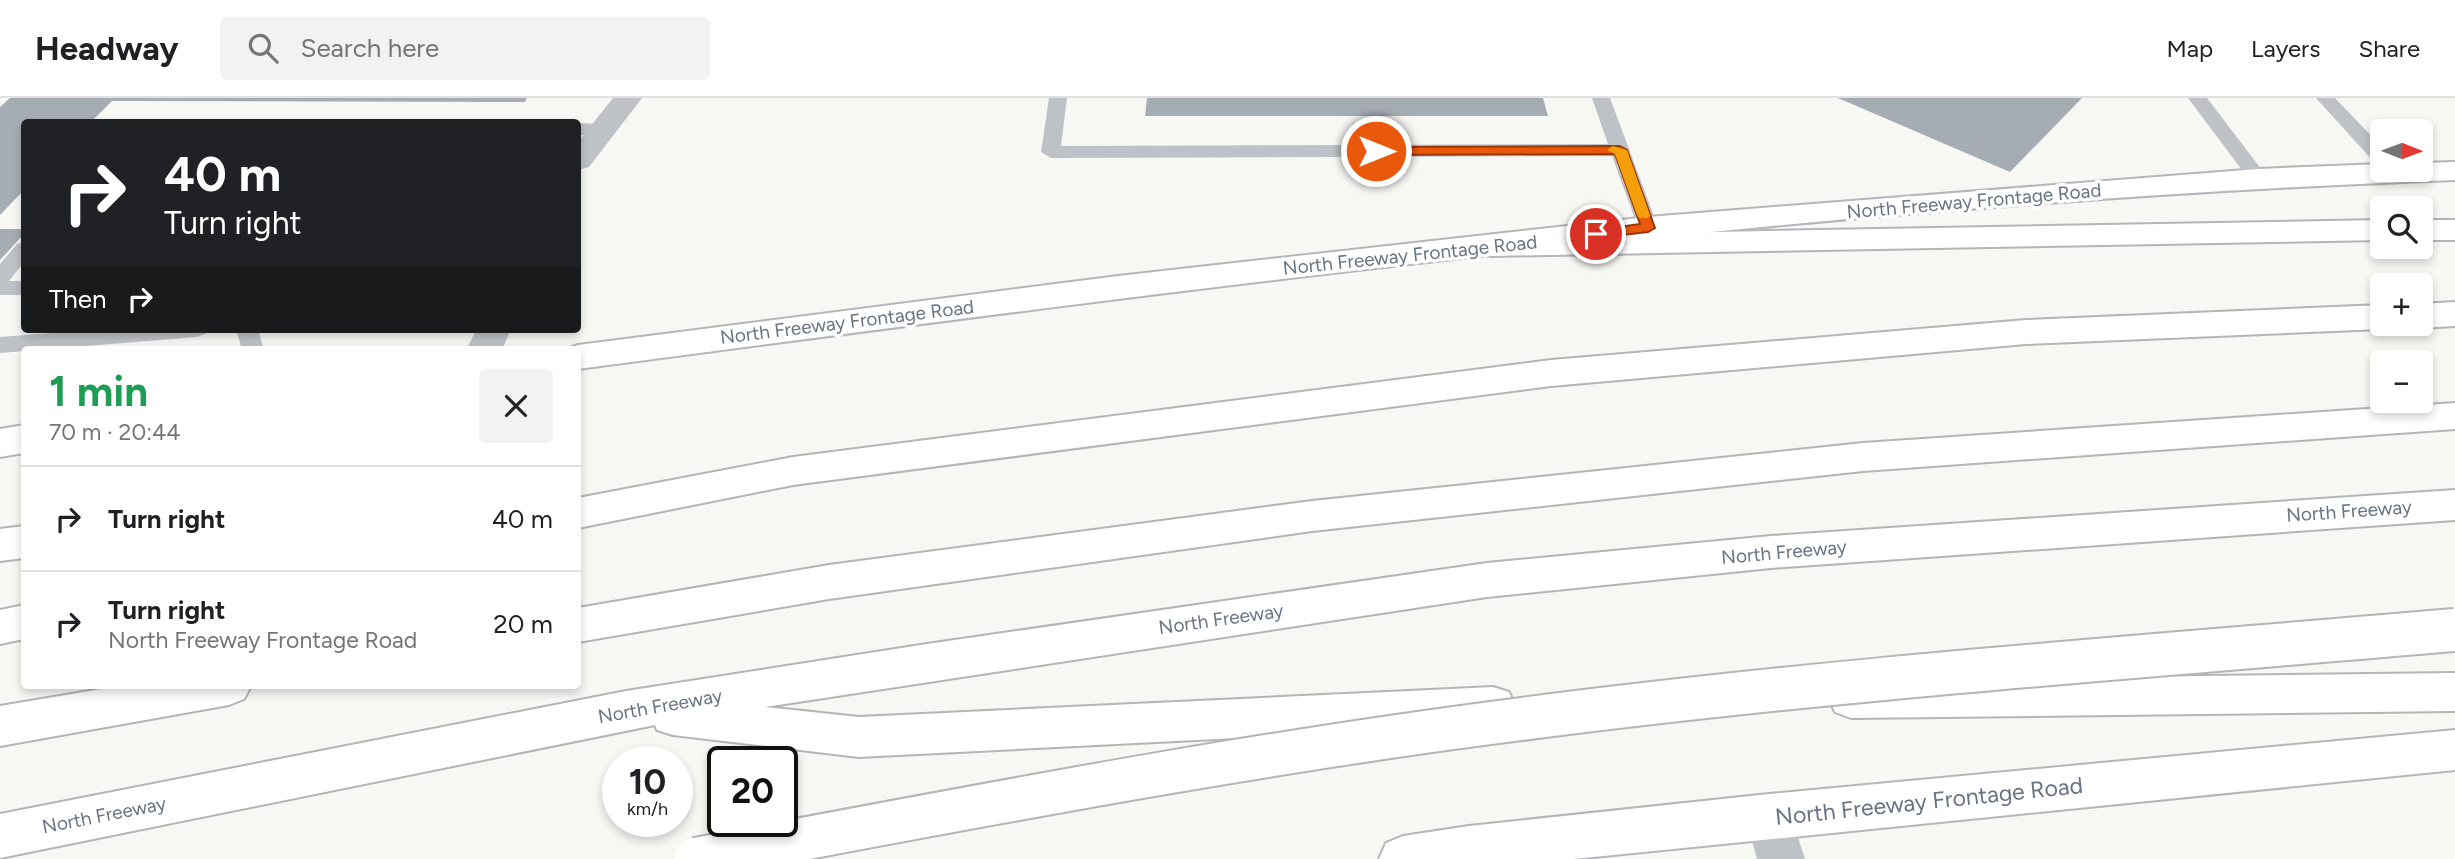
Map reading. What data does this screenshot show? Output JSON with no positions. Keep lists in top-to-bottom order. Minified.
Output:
{"streets":{"main road":["North Freeway Frontage Road","North Freeway"]},"north":"right","page":{"header":"Headway","search":"Search here","nav":["Map","Layers","Share"],"map_buttons":["+","−"],"turn":["40 m","Turn right"],"then":"Then","heading":["1 min","70 m · 20:44"],"list":[{"name":"Turn right","value":"40 m"},{"name":"Turn right","note":"North Freeway Frontage Road","value":"20 m"}],"speed":"10 km/h","limit":"20"}}
